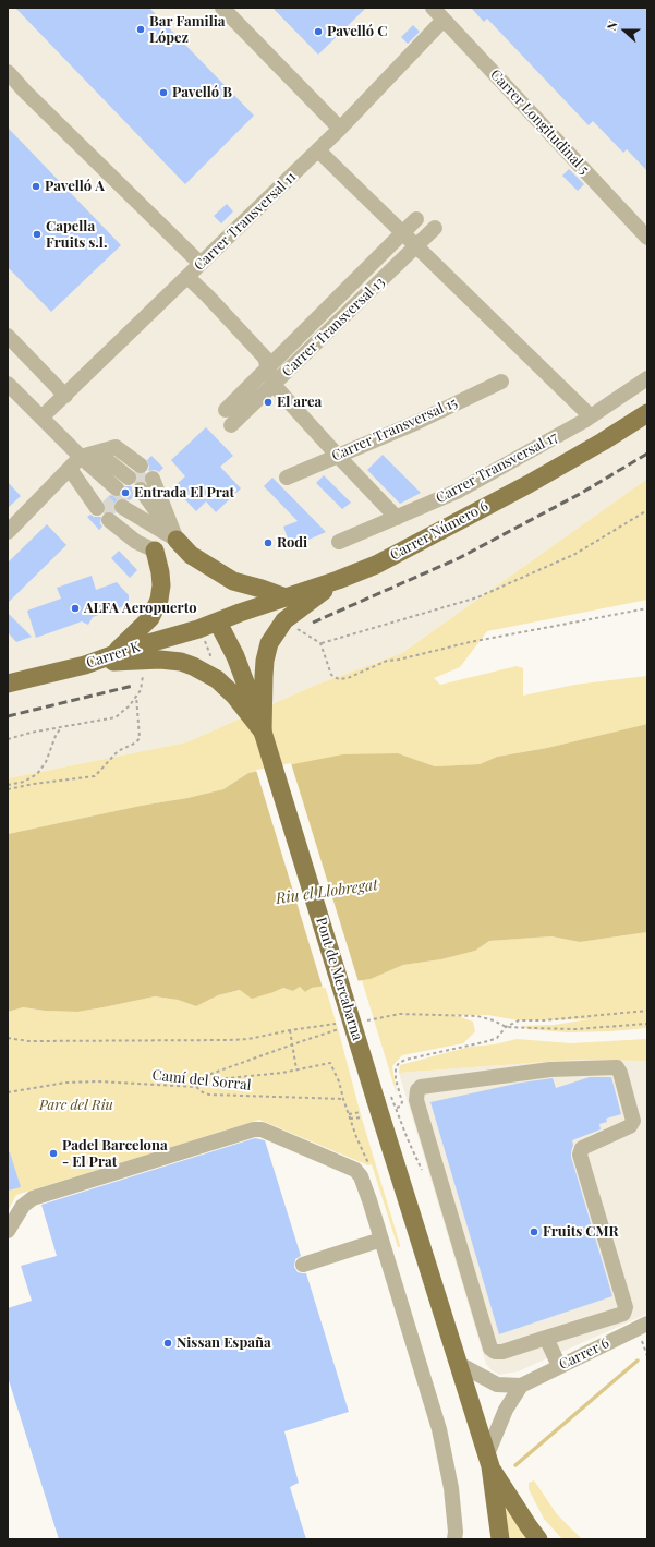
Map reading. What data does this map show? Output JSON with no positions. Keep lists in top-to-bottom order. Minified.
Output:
{"streets":{"main road":["Carrer Número 6","Carrer K","Pont de Mercabarna"],"street":["Carrer Longitudinal 5","Carrer Transversal 11","Carrer Transversal 13","Carrer Transversal 15","Carrer Transversal 17","Carrer 6"],"path":["Camí del Sorral"]},"crossings":[["Carrer Longitudinal 5","Carrer Transversal 11"],["Carrer Número 6","Carrer K"],["Pont de Mercabarna","Carrer 6"]],"water":["Riu el Llobregat"],"parks":["Parc del Riu"],"places":["Bar Familia López","Pavelló C","Pavelló B","Pavelló A","Capella Fruits s.l.","El area","Entrada El Prat","Rodi","ALFA Aeropuerto","Padel Barcelona - El Prat","Fruits CMR","Nissan España"],"north":"left"}
